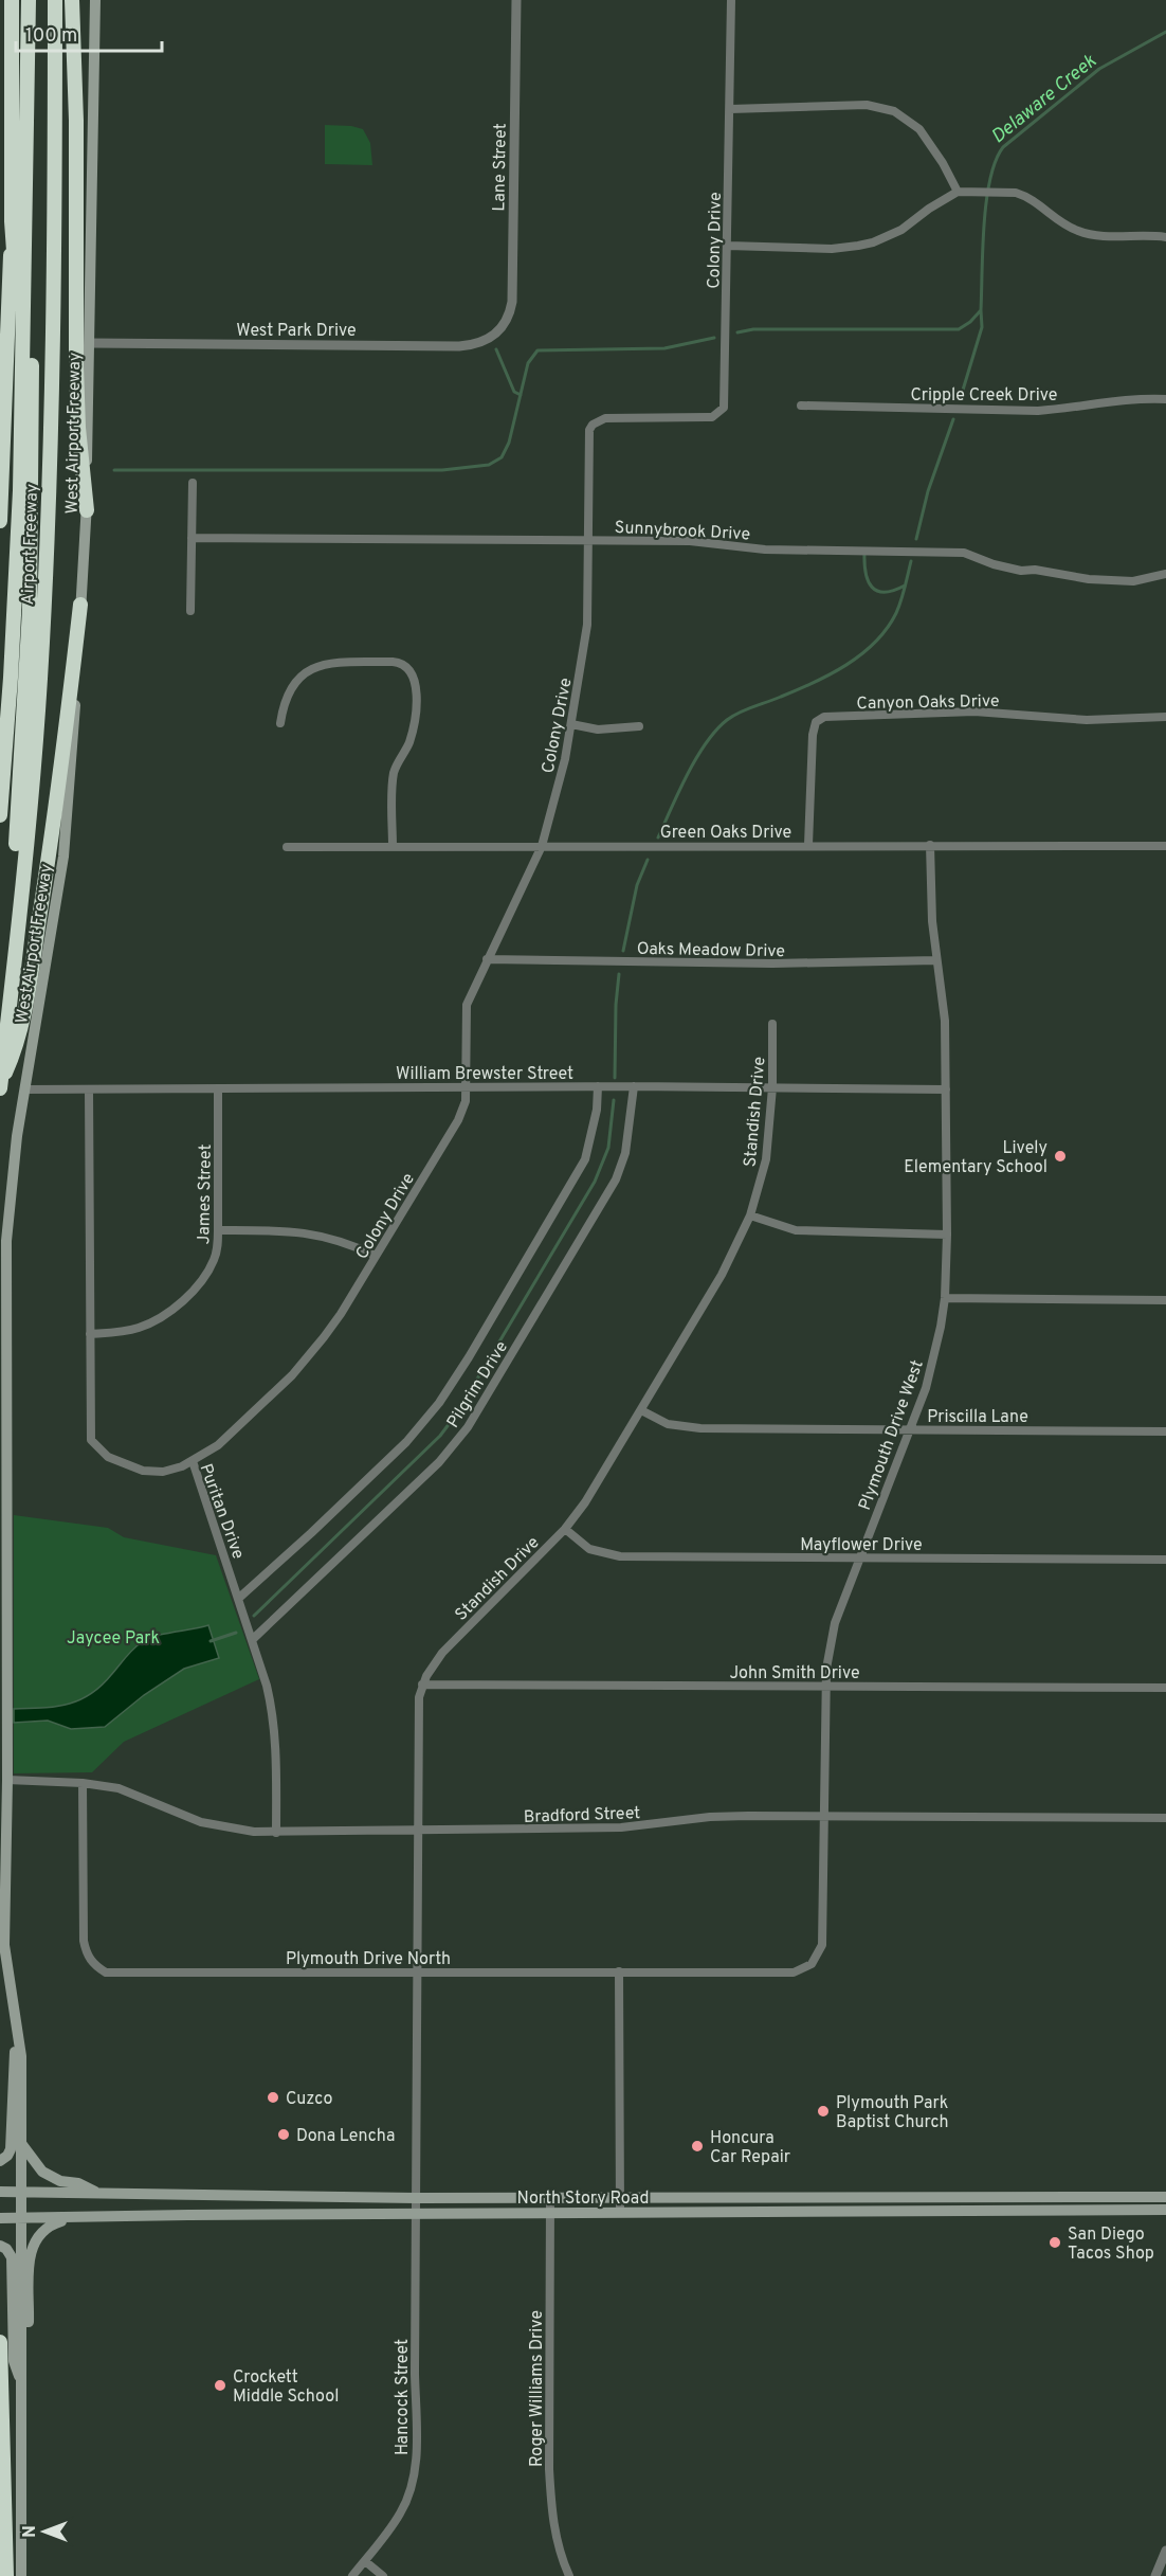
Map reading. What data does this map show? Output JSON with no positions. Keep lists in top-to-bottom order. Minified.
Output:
{"streets":{"highway":["Airport Freeway"],"main road":["West Airport Freeway","North Story Road"],"street":["Lane Street","Colony Drive","West Park Drive","Cripple Creek Drive","Sunnybrook Drive","Canyon Oaks Drive","Green Oaks Drive","Oaks Meadow Drive","William Brewster Street","Standish Drive","James Street","Pilgrim Drive","Priscilla Lane","Plymouth Drive West","Puritan Drive","Mayflower Drive","John Smith Drive","Bradford Street","Plymouth Drive North","Roger Williams Drive","Hancock Street"]},"crossings":[["Lane Street","West Park Drive"],["Colony Drive","Sunnybrook Drive"],["Colony Drive","Green Oaks Drive"],["Colony Drive","Oaks Meadow Drive"],["Colony Drive","William Brewster Street"],["Colony Drive","Puritan Drive"],["West Park Drive","West Airport Freeway"],["West Airport Freeway","William Brewster Street"],["West Airport Freeway","Bradford Street"],["West Airport Freeway","North Story Road"],["Canyon Oaks Drive","Green Oaks Drive"],["Green Oaks Drive","Plymouth Drive West"],["Oaks Meadow Drive","Plymouth Drive West"],["William Brewster Street","Standish Drive"],["William Brewster Street","James Street"],["William Brewster Street","Pilgrim Drive"],["William Brewster Street","Plymouth Drive West"],["William Brewster Street","Puritan Drive"],["Standish Drive","Priscilla Lane"],["Standish Drive","Mayflower Drive"],["Standish Drive","John Smith Drive"],["Standish Drive","Bradford Street"],["Standish Drive","Plymouth Drive North"],["Standish Drive","North Story Road"],["Standish Drive","Hancock Street"],["James Street","Puritan Drive"],["Pilgrim Drive","Puritan Drive"],["Priscilla Lane","Plymouth Drive West"],["Plymouth Drive West","Mayflower Drive"],["Plymouth Drive West","John Smith Drive"],["Plymouth Drive West","Bradford Street"],["Plymouth Drive West","Plymouth Drive North"],["Puritan Drive","Bradford Street"],["Bradford Street","Plymouth Drive North"],["North Story Road","Roger Williams Drive"],["North Story Road","Hancock Street"]],"water":["Delaware Creek"],"parks":["Jaycee Park"],"places":["Lively Elementary School","Cuzco","Plymouth Park Baptist Church","Dona Lencha","Honcura Car Repair","San Diego Tacos Shop","Crockett Middle School"],"scale_bar":"100 m","north":"left"}
